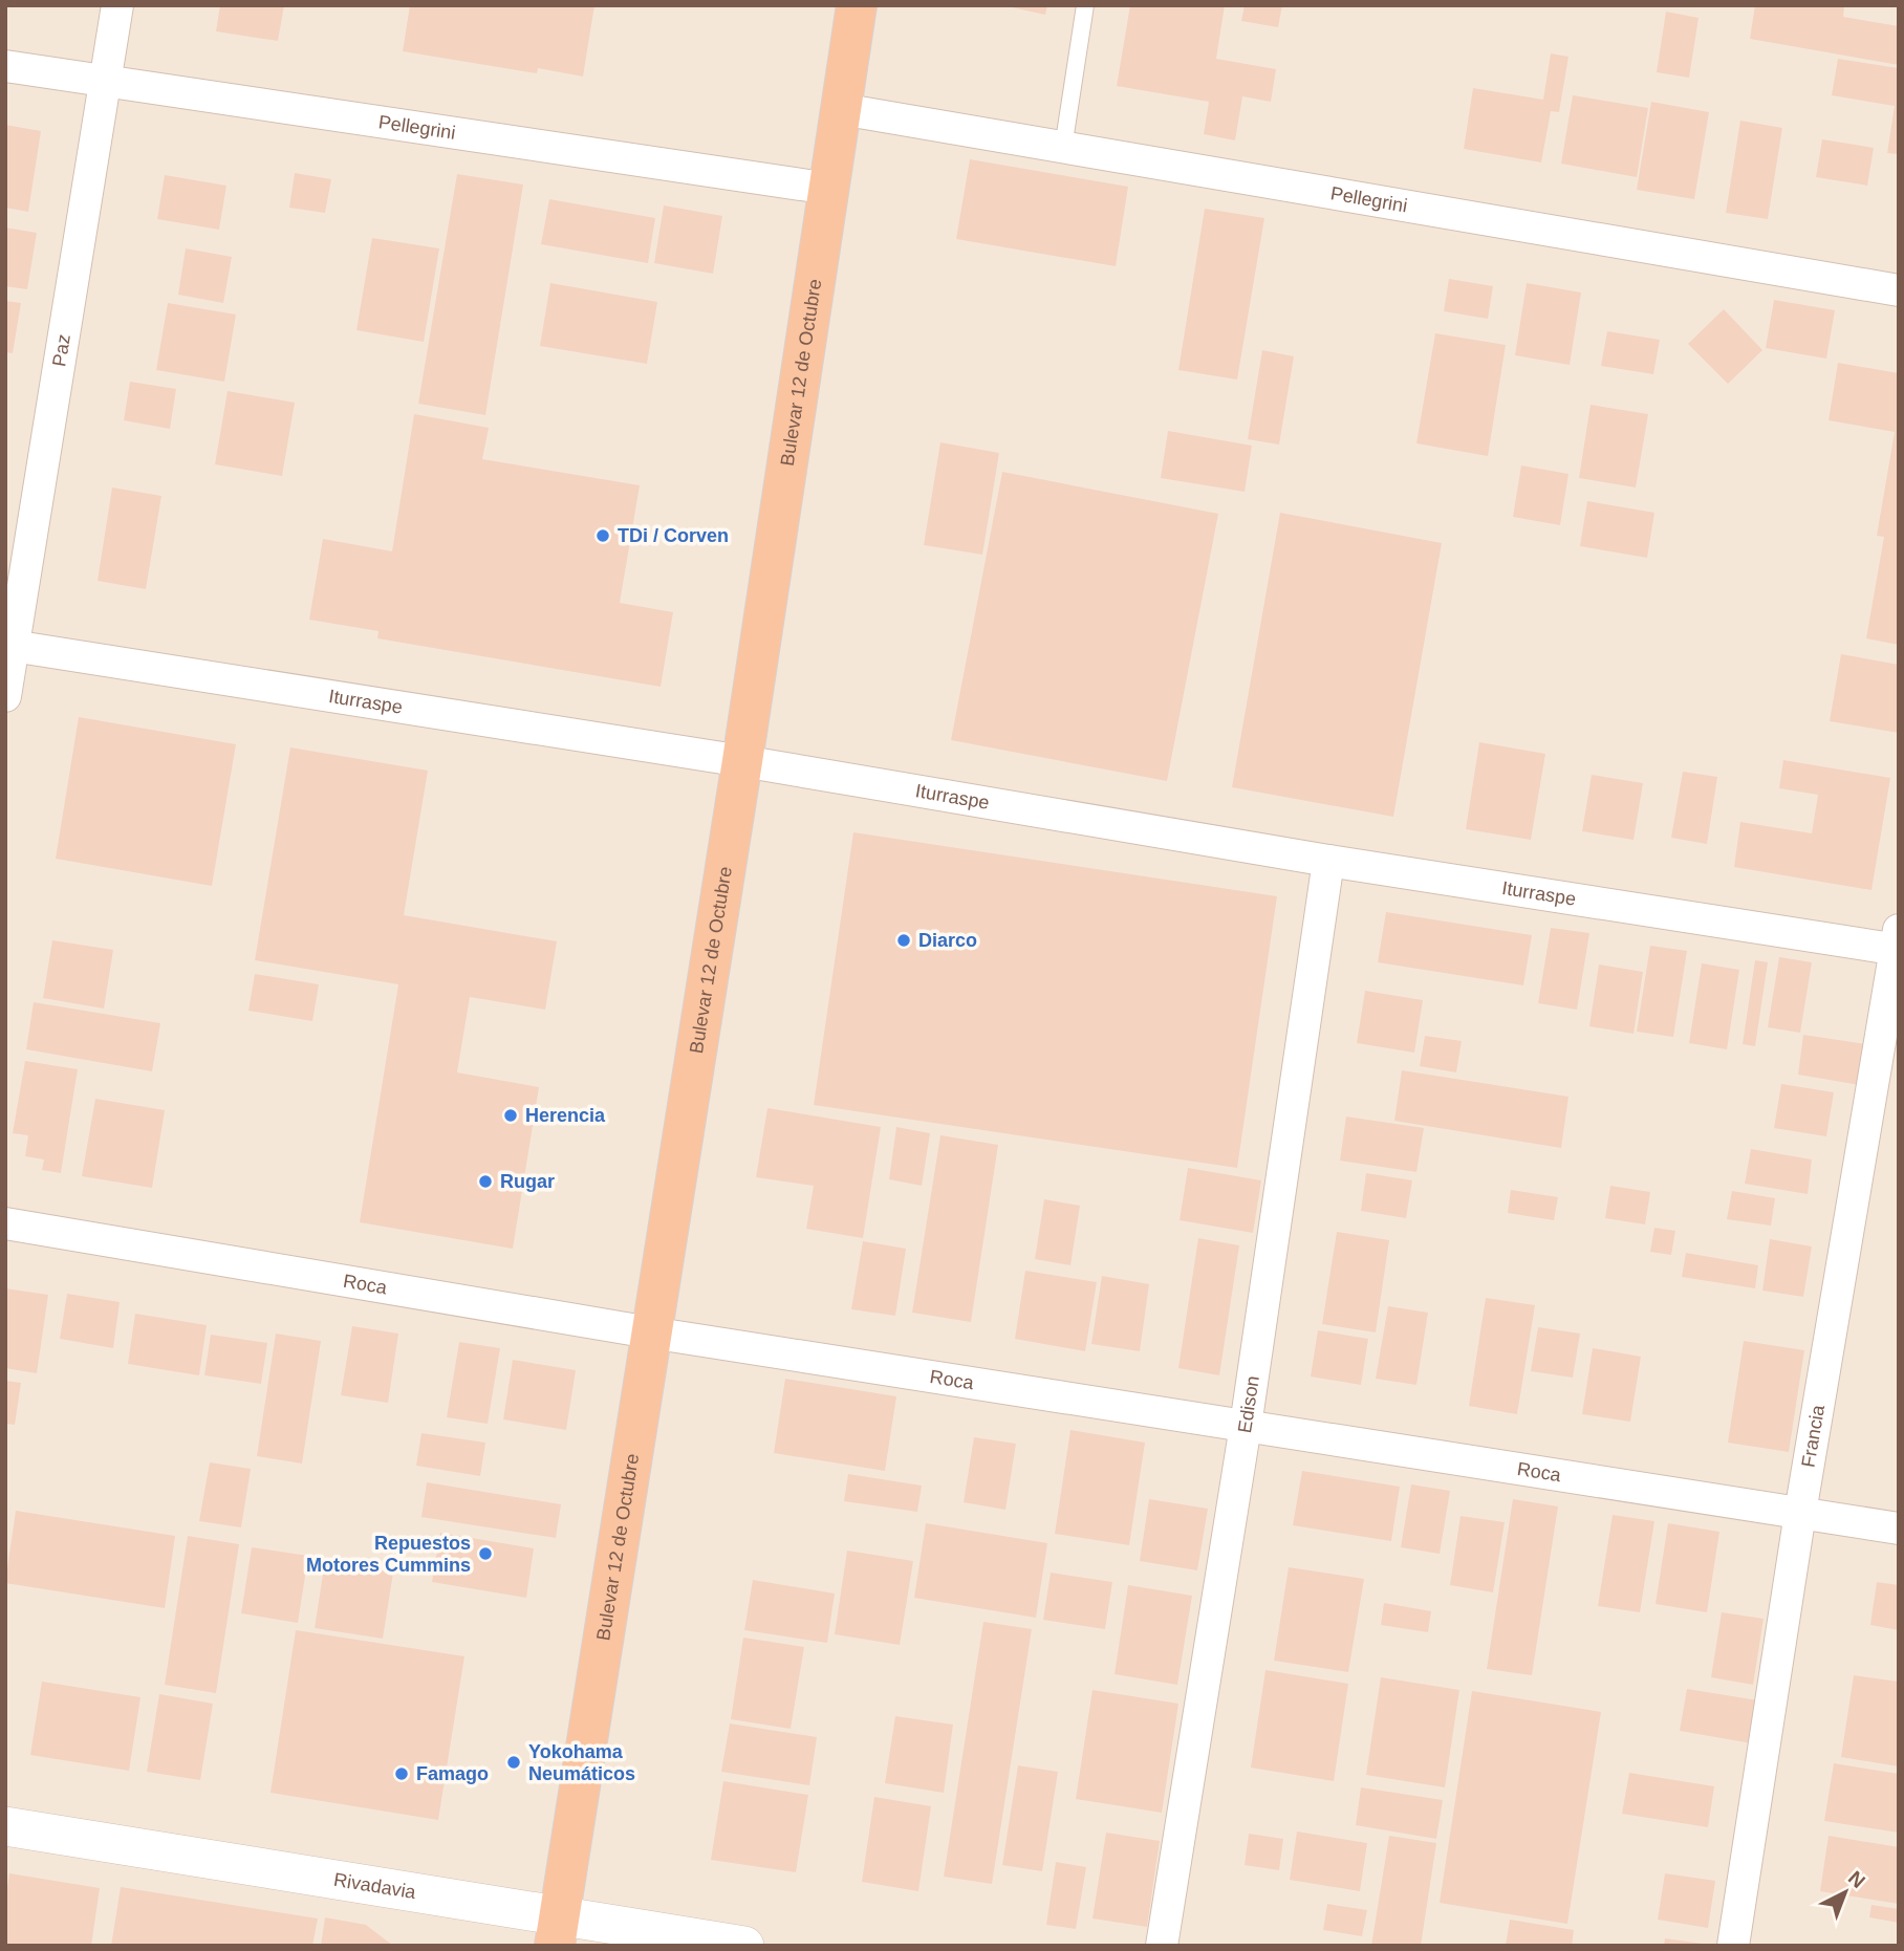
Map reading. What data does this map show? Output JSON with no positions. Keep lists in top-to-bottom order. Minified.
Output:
{"streets":{"highway":["Bulevar 12 de Octubre"],"street":["Pellegrini","Paz","Iturraspe","Roca","Edison","Francia","Rivadavia"]},"crossings":[["Pellegrini","Paz"],["Pellegrini","Bulevar 12 de Octubre"],["Paz","Iturraspe"],["Bulevar 12 de Octubre","Iturraspe"],["Bulevar 12 de Octubre","Roca"],["Bulevar 12 de Octubre","Rivadavia"],["Iturraspe","Edison"],["Iturraspe","Francia"],["Roca","Edison"],["Roca","Francia"]],"places":["TDi / Corven","Diarco","Herencia","Rugar","Repuestos Motores Cummins","Yokohama Neumáticos","Famago"],"north":"top right"}
